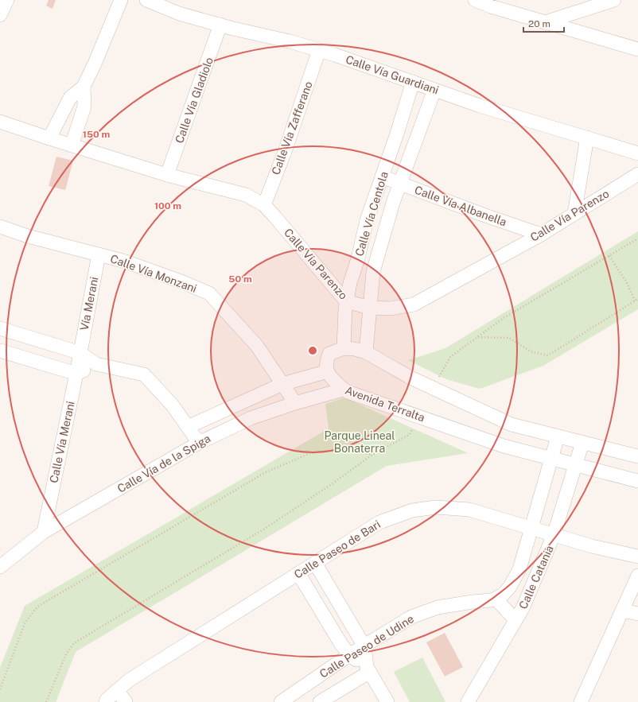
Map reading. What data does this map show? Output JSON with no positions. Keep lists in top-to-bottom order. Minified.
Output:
{"streets":{"street":["Calle Vía Guardiani","Calle Vía Gladiolo","Calle Vía Zafferano","Calle Vía Albanella","Calle Vía Centola","Calle Vía Parenzo","Calle Vía Monzani","Vía Merani","Avenida Terralta","Calle Vía Merani","Calle Vía de la Spiga","Calle Paseo de Bari","Calle Catania","Calle Paseo de Udine"]},"crossings":[["Calle Vía Guardiani","Calle Vía Gladiolo"],["Calle Vía Guardiani","Calle Vía Zafferano"],["Calle Vía Guardiani","Calle Vía Centola"],["Calle Vía Gladiolo","Calle Vía Parenzo"],["Calle Vía Zafferano","Calle Vía Parenzo"],["Calle Vía Albanella","Calle Vía Centola"],["Calle Vía Albanella","Calle Vía Parenzo"],["Calle Vía Centola","Calle Vía Parenzo"],["Calle Vía Monzani","Vía Merani"],["Calle Vía Monzani","Calle Vía de la Spiga"],["Vía Merani","Calle Vía Merani"],["Avenida Terralta","Calle Vía de la Spiga"],["Avenida Terralta","Calle Catania"],["Avenida Terralta","Calle Paseo de Udine"],["Calle Vía Merani","Calle Vía de la Spiga"],["Calle Paseo de Bari","Calle Catania"],["Calle Paseo de Bari","Calle Paseo de Udine"]],"parks":["Parque Lineal Bonaterra"],"scale_bar":"20 m","rings":["150 m","100 m","50 m"]}
